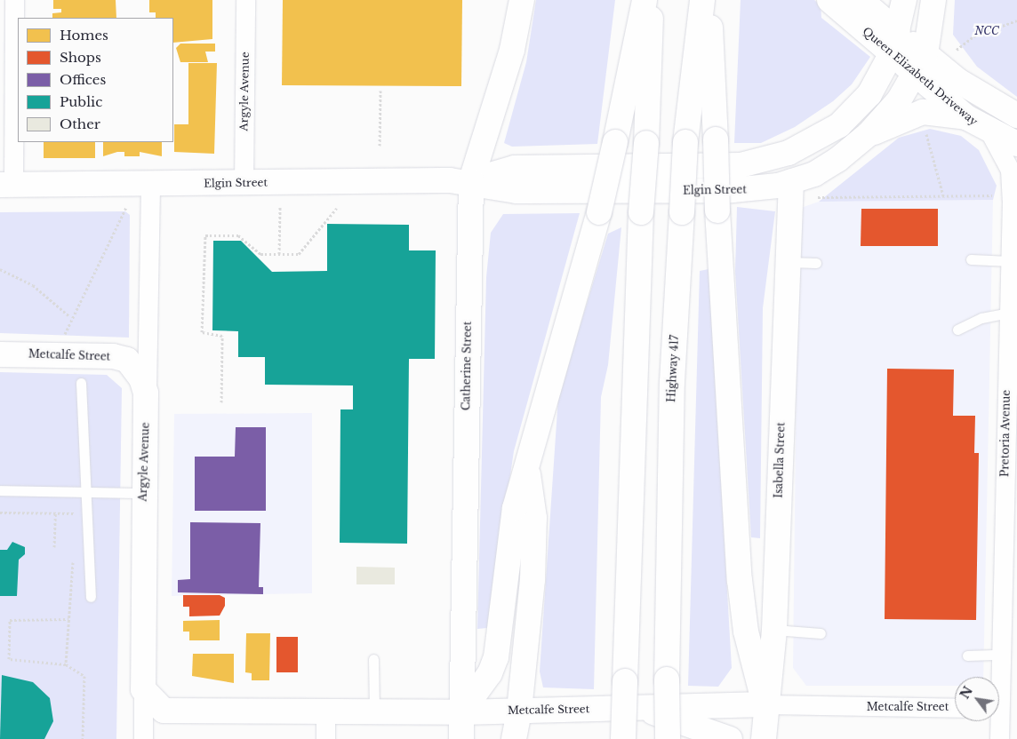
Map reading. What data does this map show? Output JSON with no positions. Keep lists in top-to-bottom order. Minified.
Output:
{"streets":{"main road":["Queen Elizabeth Driveway","Argyle Avenue","Elgin Street","Metcalfe Street","Catherine Street","Highway 417","Isabella Street"],"street":["Pretoria Avenue"]},"crossings":[["Queen Elizabeth Driveway","Elgin Street"],["Queen Elizabeth Driveway","Pretoria Avenue"],["Argyle Avenue","Elgin Street"],["Argyle Avenue","Metcalfe Street"],["Elgin Street","Catherine Street"],["Elgin Street","Isabella Street"],["Metcalfe Street","Catherine Street"],["Metcalfe Street","Isabella Street"]],"parks":["NCC"],"legend":["Homes","Shops","Offices","Public","Other"],"north":"top left"}
